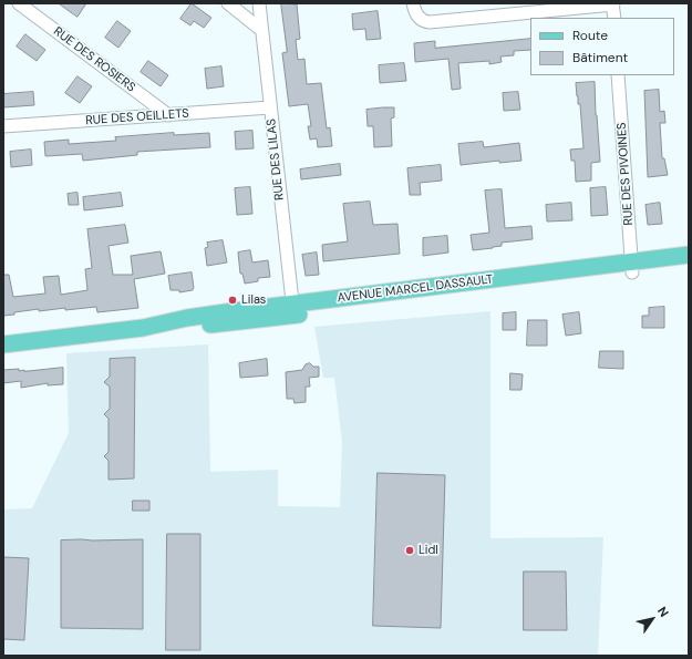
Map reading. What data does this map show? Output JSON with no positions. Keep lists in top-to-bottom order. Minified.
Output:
{"streets":{"main road":["AVENUE MARCEL DASSAULT"],"street":["RUE DES ROSIERS","RUE DES OEILLETS","RUE DES LILAS","RUE DES PIVOINES"]},"crossings":[["RUE DES ROSIERS","RUE DES OEILLETS"],["RUE DES OEILLETS","RUE DES LILAS"],["RUE DES LILAS","AVENUE MARCEL DASSAULT"],["RUE DES PIVOINES","AVENUE MARCEL DASSAULT"]],"places":["Lilas","Lidl"],"legend":["Route","Bâtiment"],"north":"top right"}
